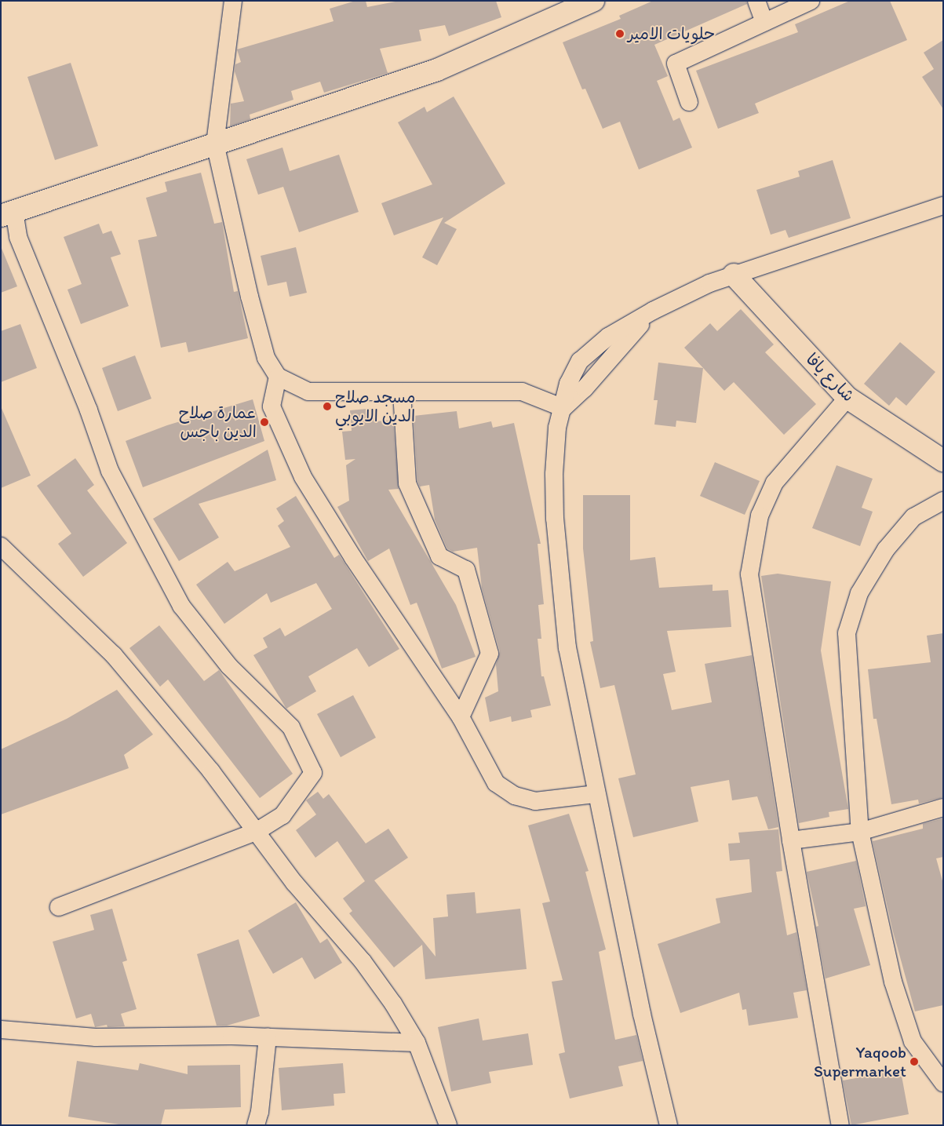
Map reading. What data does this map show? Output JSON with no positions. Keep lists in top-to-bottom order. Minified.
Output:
{"streets":{"main road":["شارع يافا"]},"places":["حلويات الامير","مسجد صلاح الدين الايوبي","عمارة صلاح الدين باجس","Yaqoob Supermarket"]}
